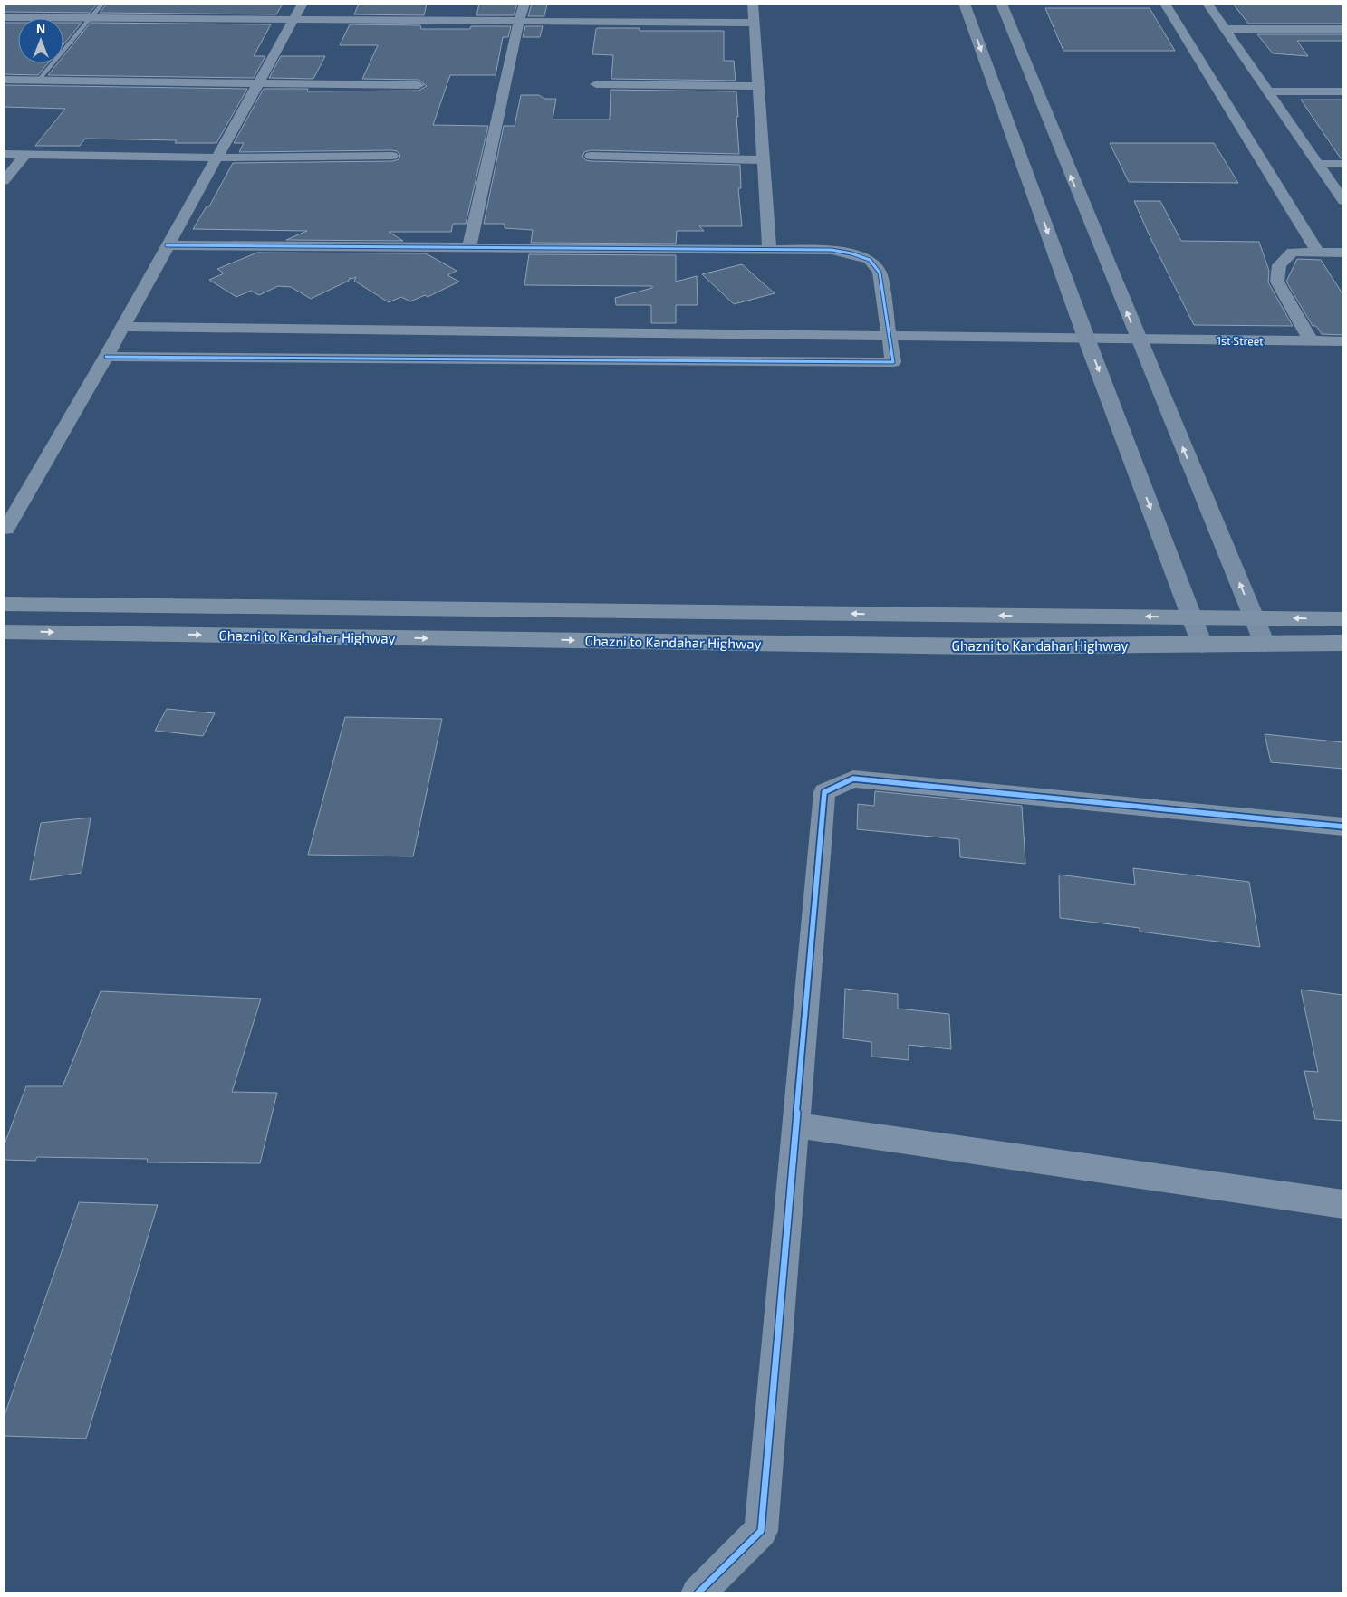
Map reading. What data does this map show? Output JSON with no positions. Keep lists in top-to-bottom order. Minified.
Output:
{"streets":{"highway":["Ghazni to Kandahar Highway"],"street":["1st Street"]},"north":"top"}
